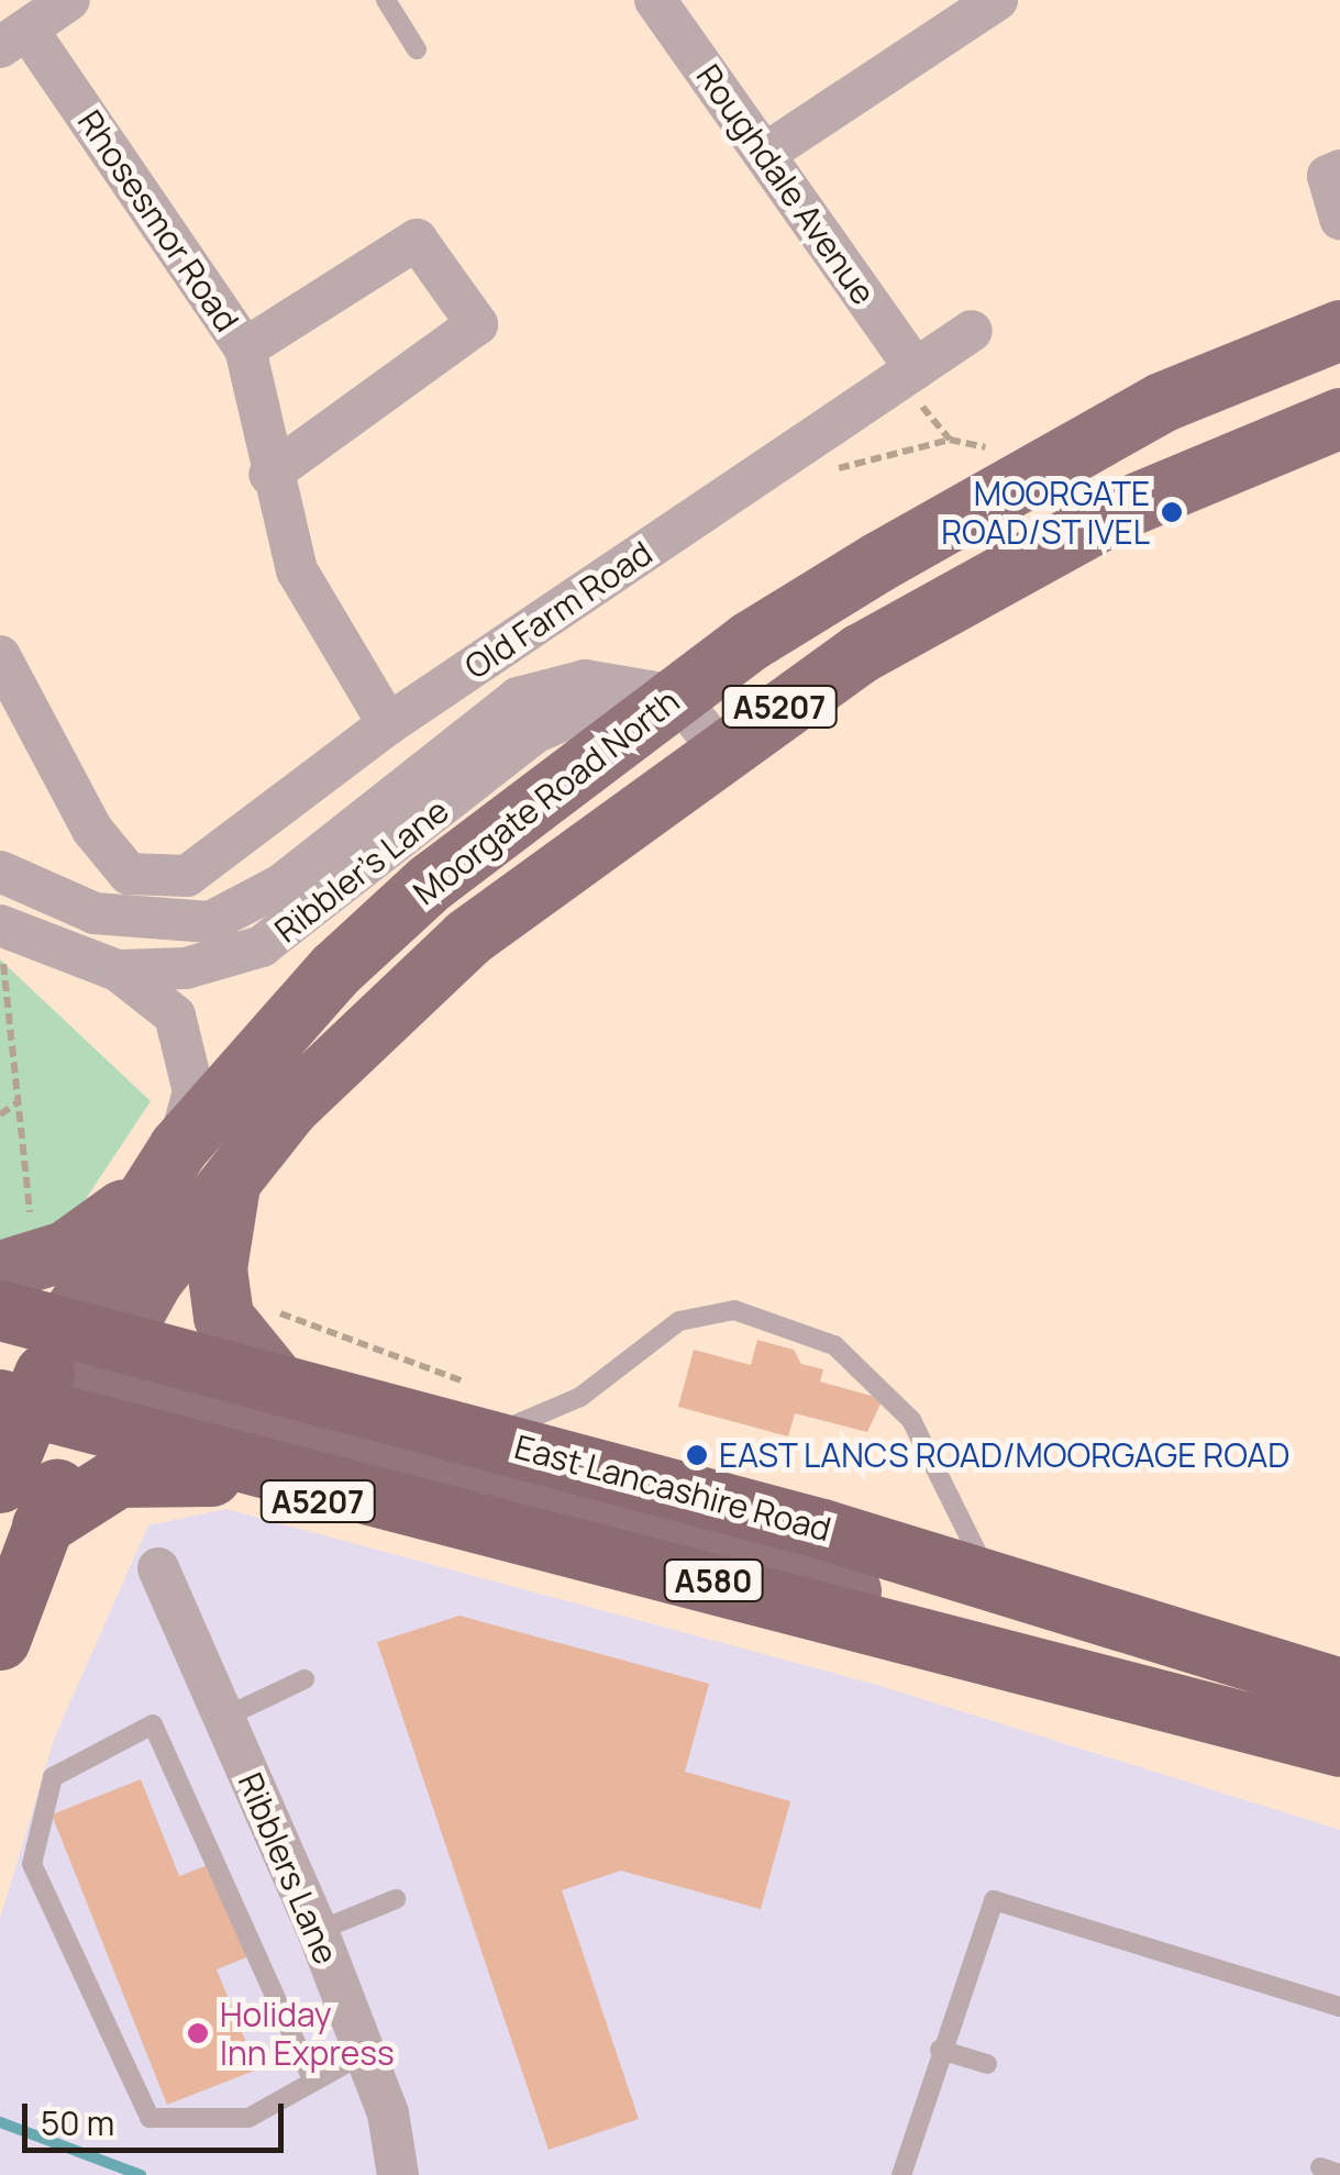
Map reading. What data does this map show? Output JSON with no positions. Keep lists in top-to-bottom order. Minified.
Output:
{"streets":{"highway":["A5207","East Lancashire Road","A580"],"main road":["Moorgate Road North"],"street":["Roughdale Avenue","Rhosesmor Road","Old Farm Road","Ribbler's Lane","Ribblers Lane"]},"crossings":[["Roughdale Avenue","Old Farm Road"],["Rhosesmor Road","Old Farm Road"],["A5207","Moorgate Road North"],["A5207","East Lancashire Road"],["Moorgate Road North","Ribbler's Lane"],["Moorgate Road North","East Lancashire Road"]],"places":["MOORGATE ROAD/ST IVEL","EAST LANCS ROAD/MOORGAGE ROAD","Holiday Inn Express"],"scale_bar":"50 m"}
